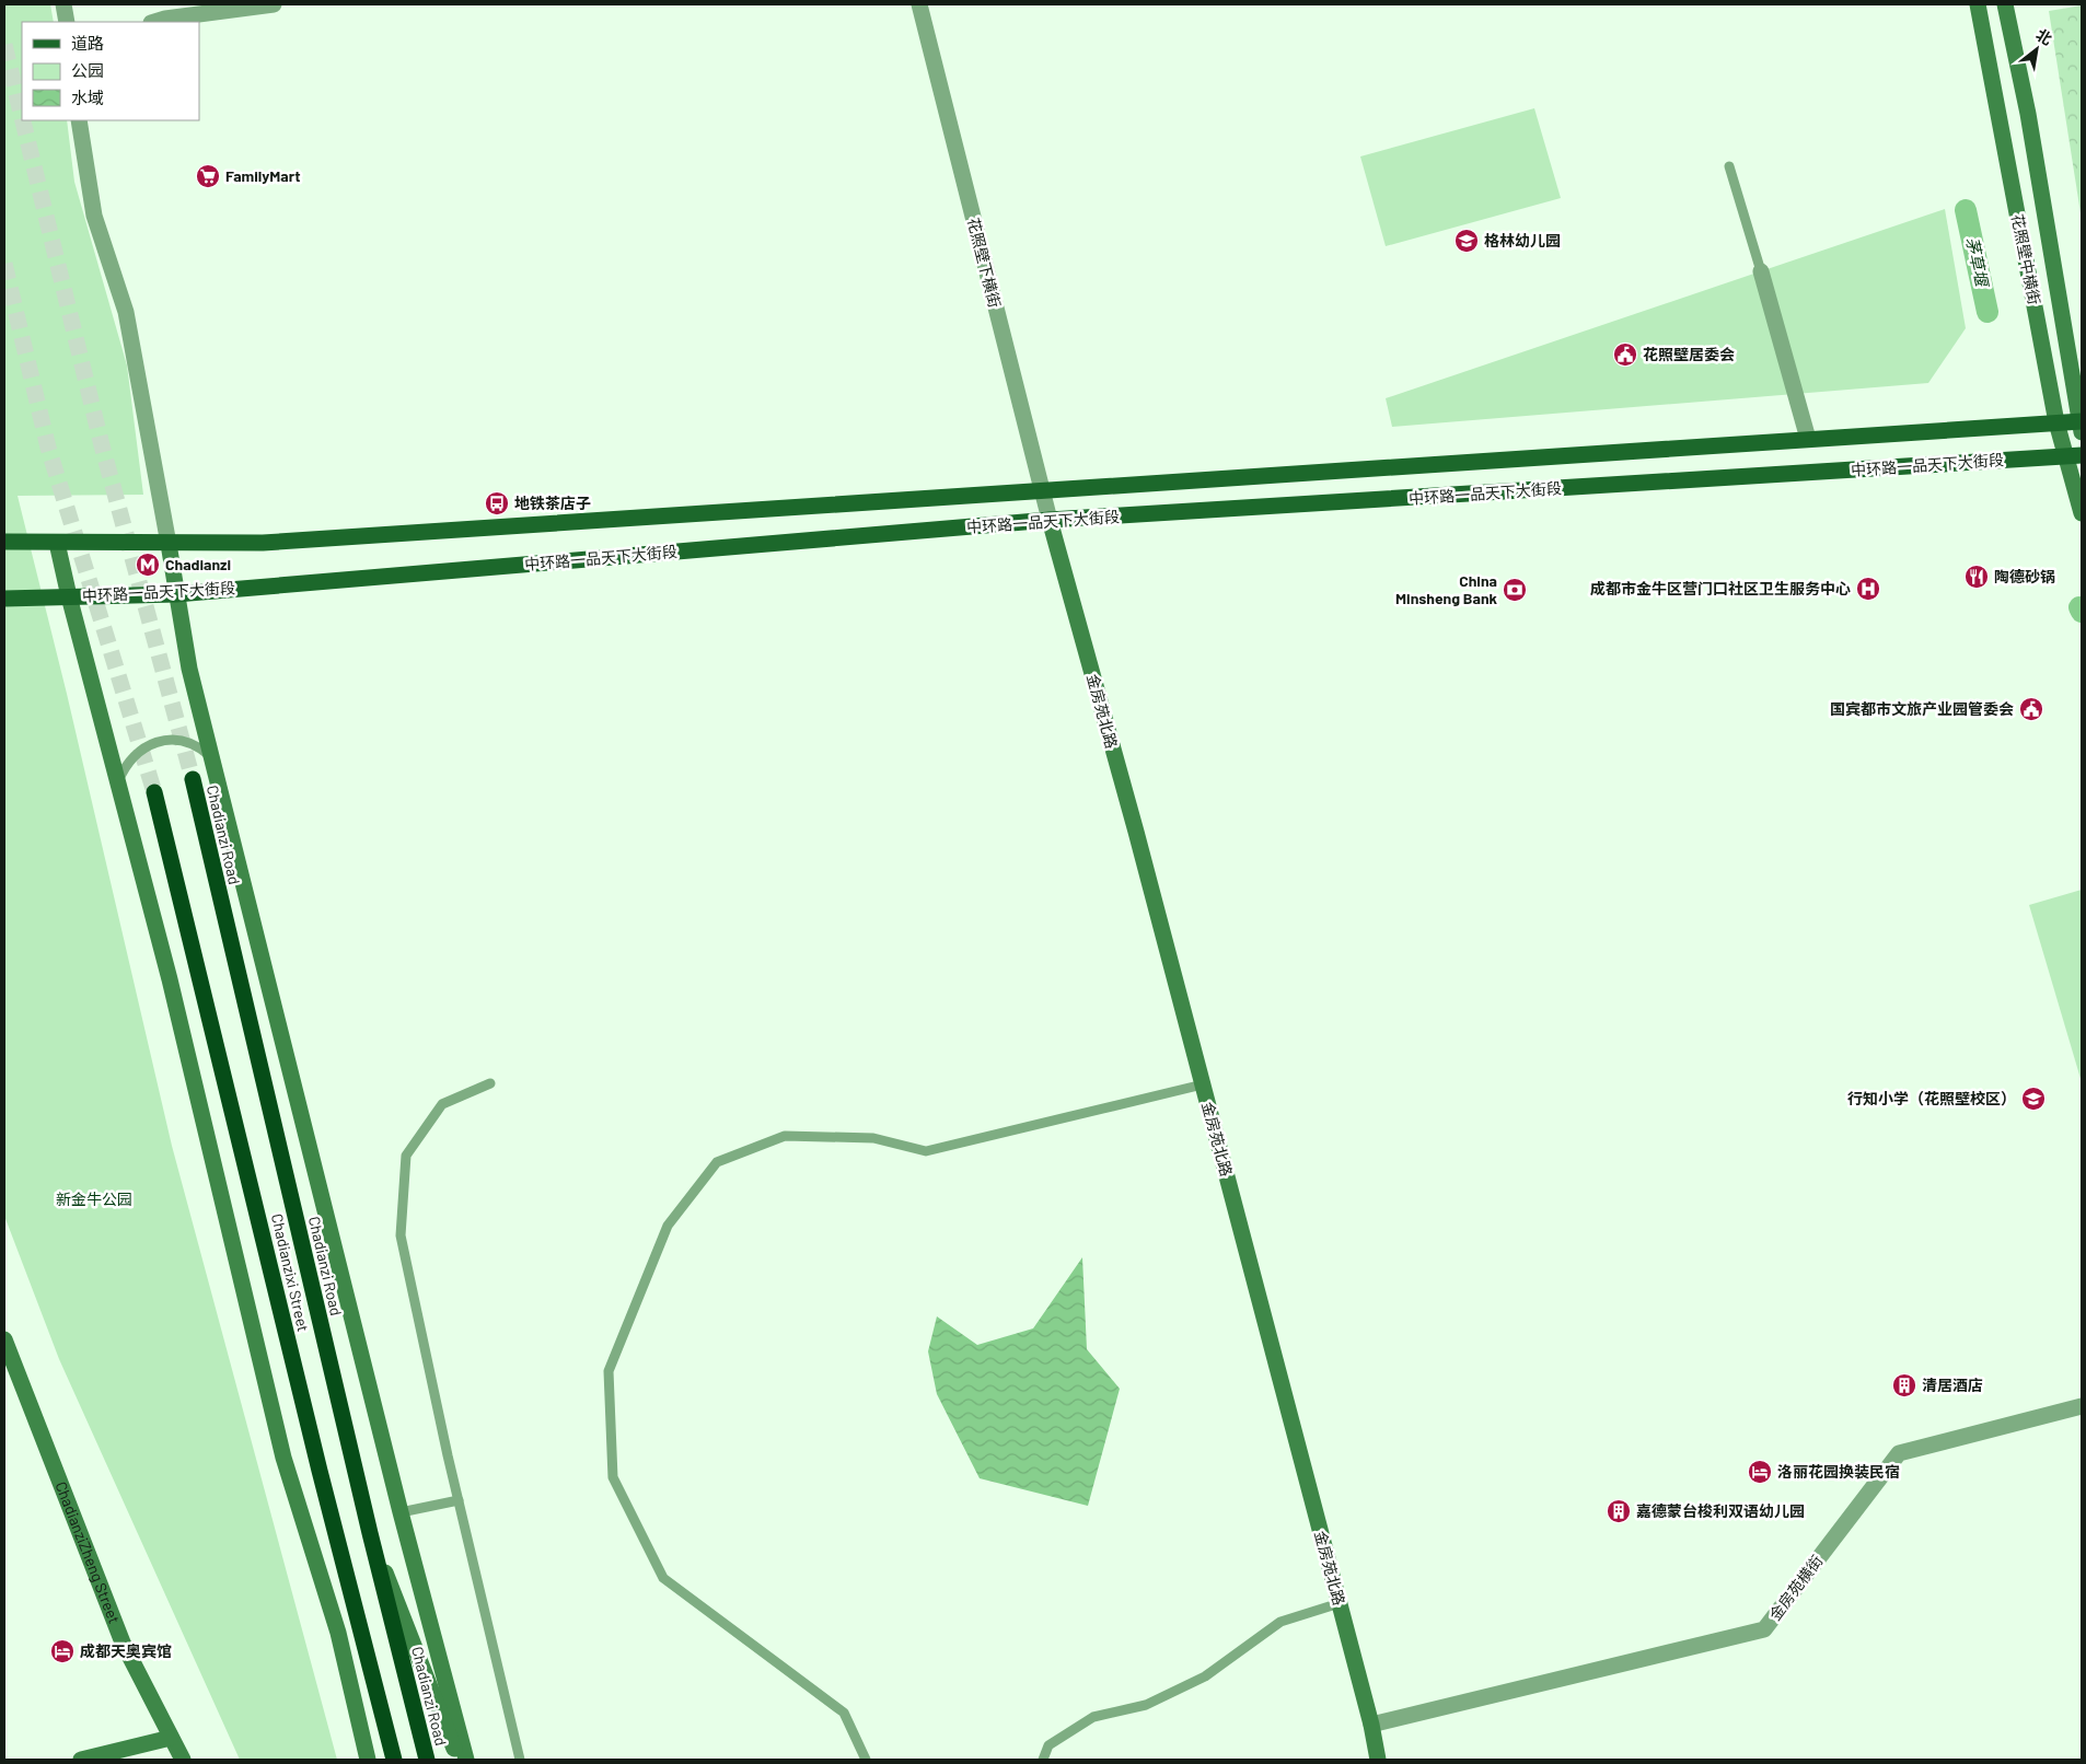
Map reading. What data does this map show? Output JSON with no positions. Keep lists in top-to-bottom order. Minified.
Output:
{"streets":{"highway":["Chadianzi Road","Chadianzixi Street"],"main road":["花照壁中横街","中环路一品天下大街段","金房苑北路","ChadianziZheng Street"],"street":["花照壁下横街","金房苑横街"]},"crossings":[["花照壁中横街","中环路一品天下大街段"],["花照壁下横街","中环路一品天下大街段"],["花照壁下横街","金房苑北路"],["中环路一品天下大街段","金房苑北路"],["金房苑北路","金房苑横街"]],"water":["茅草堰"],"parks":["新金牛公园"],"places":{"supermarket":["FamilyMart"],"school or university":["格林幼儿园","行知小学（花照壁校区）"],"public building":["花照壁居委会","国宾都市文旅产业园管委会"],"bus stop":["地铁茶店子"],"metro station":["Chadianzi"],"restaurant":["陶德砂锅"],"hospital":["成都市金牛区营门口社区卫生服务中心"],"bank":["China Minsheng Bank"],"building":["清居酒店","嘉德蒙台梭利双语幼儿园"],"hotel":["洛丽花园换装民宿","成都天奥宾馆"]},"legend":["道路","公园","水域"],"north":"top right"}
